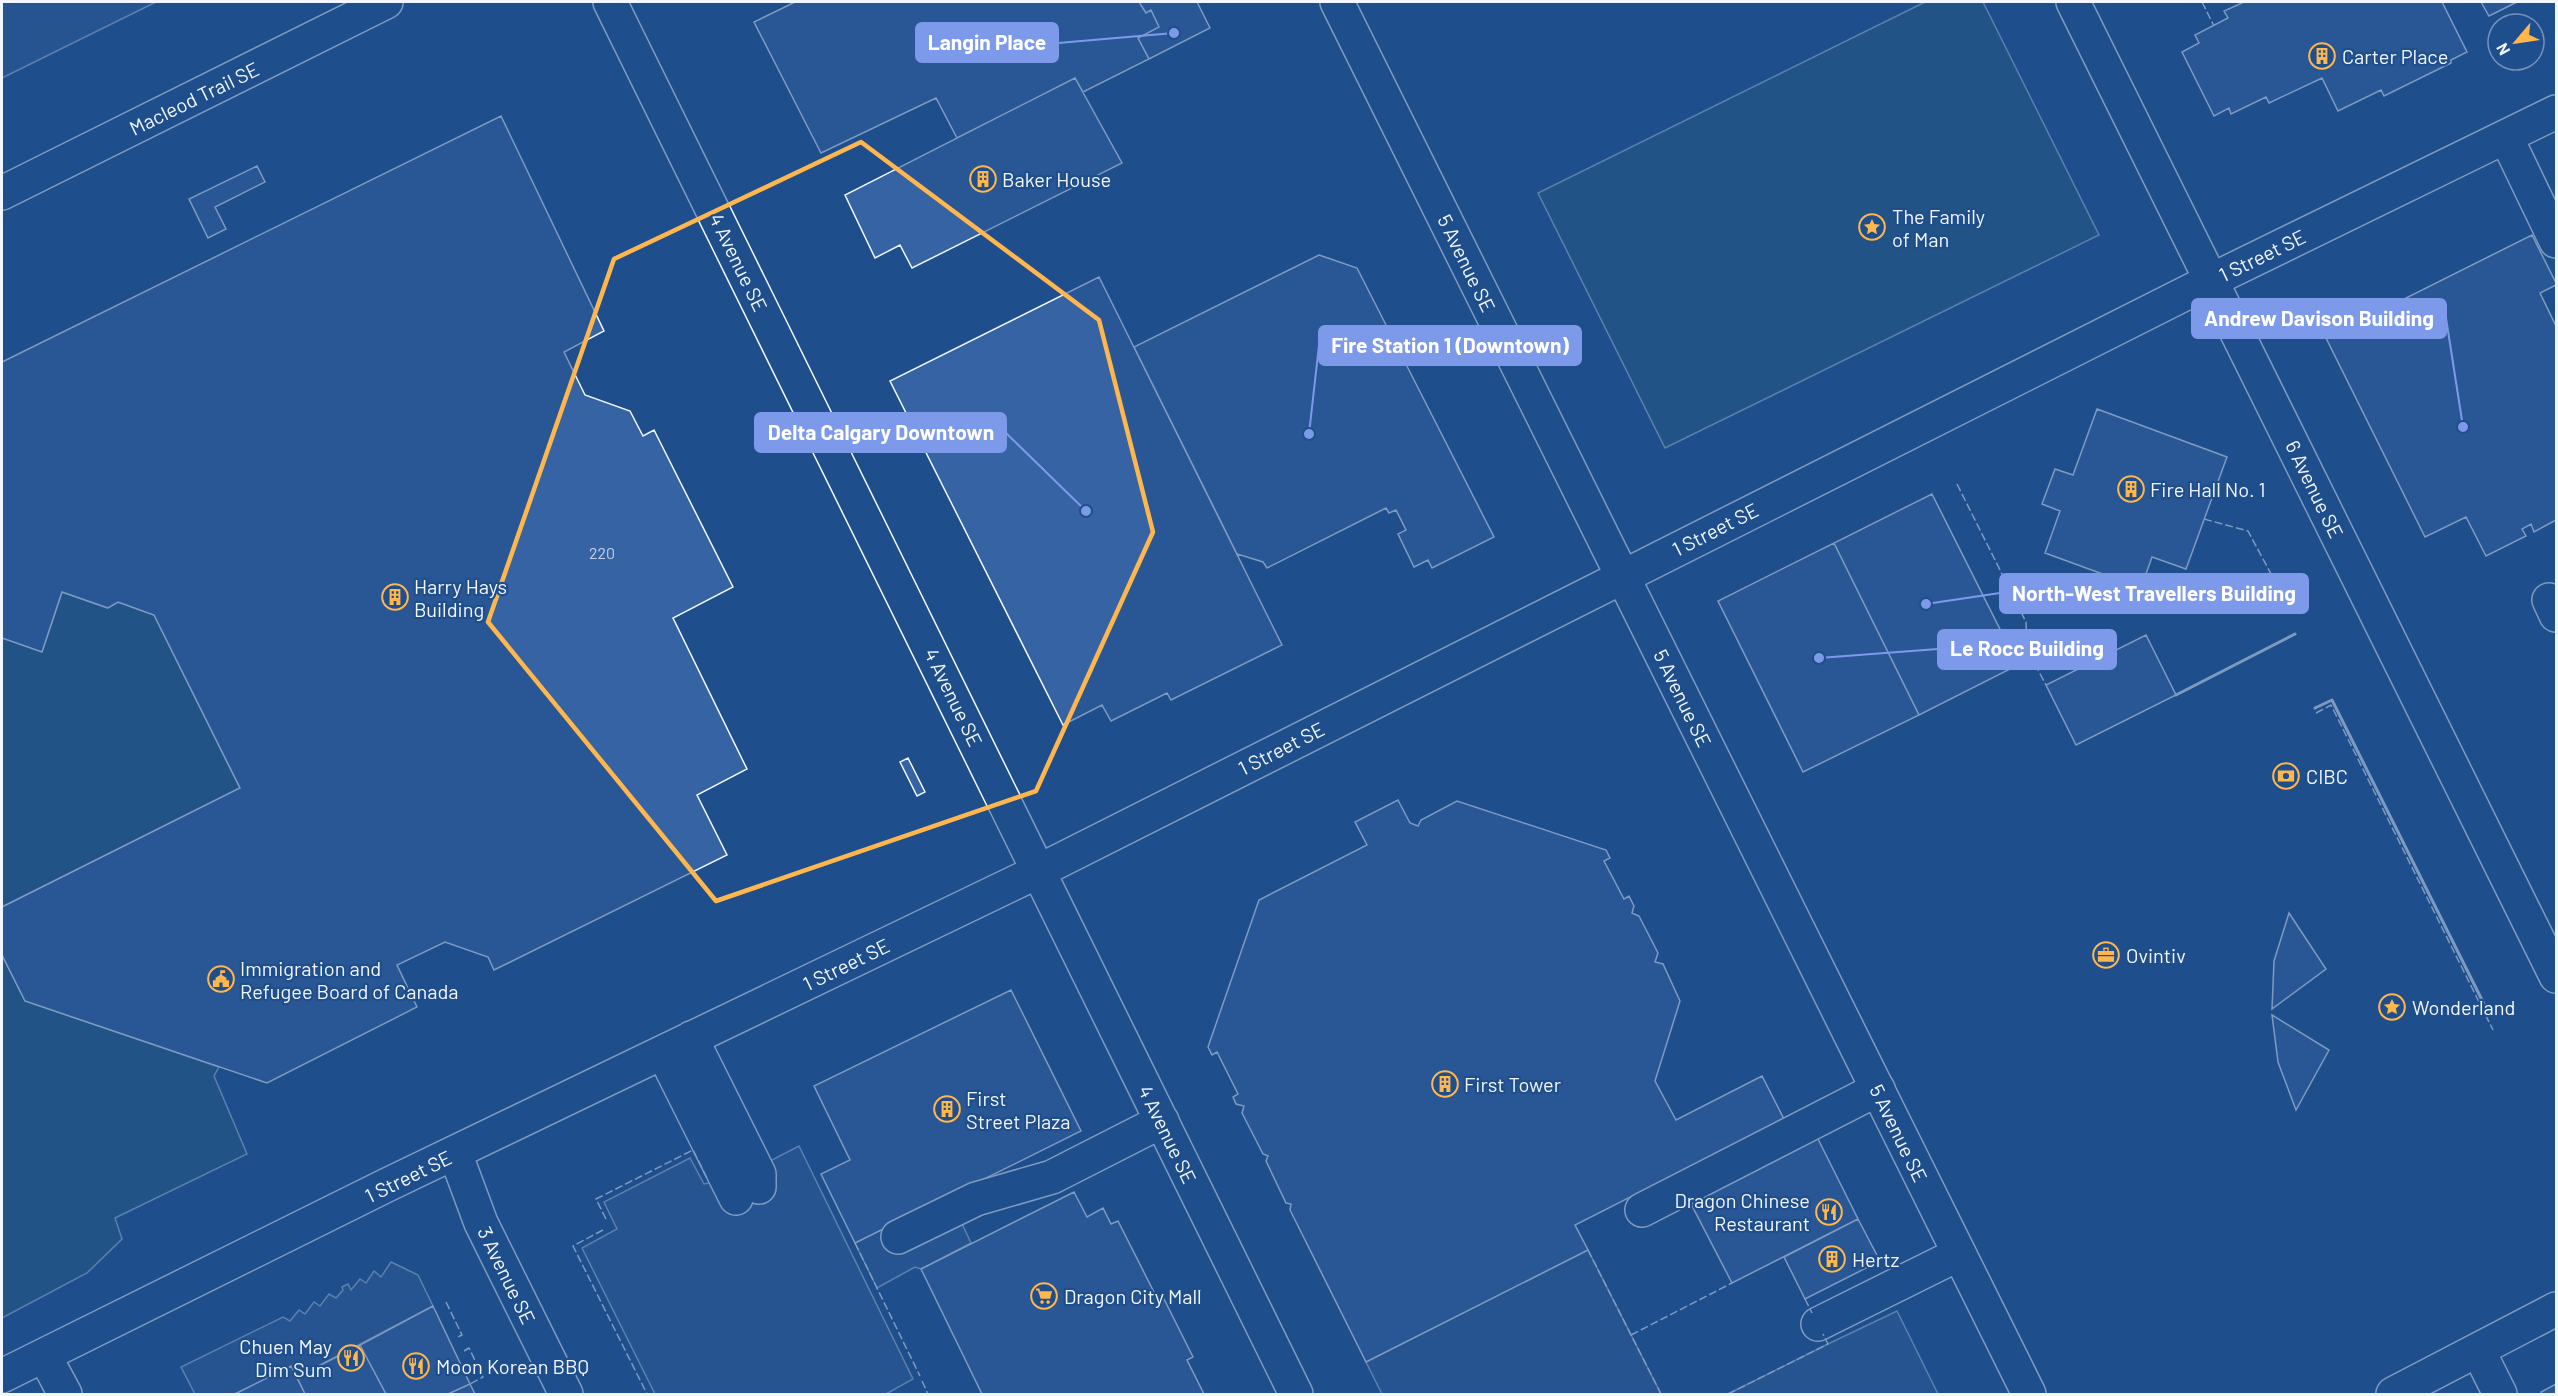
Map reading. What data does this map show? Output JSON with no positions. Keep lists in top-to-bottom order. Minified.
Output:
{"streets":{"main road":["Macleod Trail SE","1 Street SE","4 Avenue SE","5 Avenue SE","6 Avenue SE","3 Avenue SE"]},"crossings":[["1 Street SE","4 Avenue SE"],["1 Street SE","5 Avenue SE"],["1 Street SE","6 Avenue SE"],["1 Street SE","3 Avenue SE"]],"places":{"other":["Langin Place","Andrew Davison Building","Fire Station 1 (Downtown)","Delta Calgary Downtown","North-West Travellers Building","Le Rocc Building"],"building":["Carter Place","Baker House","Fire Hall No. 1","Harry Hays Building","First Tower","First Street Plaza","Hertz"],"place":["The Family of Man","Wonderland"],"bank":["CIBC"],"office":["Ovintiv"],"public building":["Immigration and Refugee Board of Canada"],"restaurant":["Dragon Chinese Restaurant","Chuen May Dim Sum","Moon Korean BBQ"],"supermarket":["Dragon City Mall"]},"house_numbers":["220"],"north":"bottom left"}
